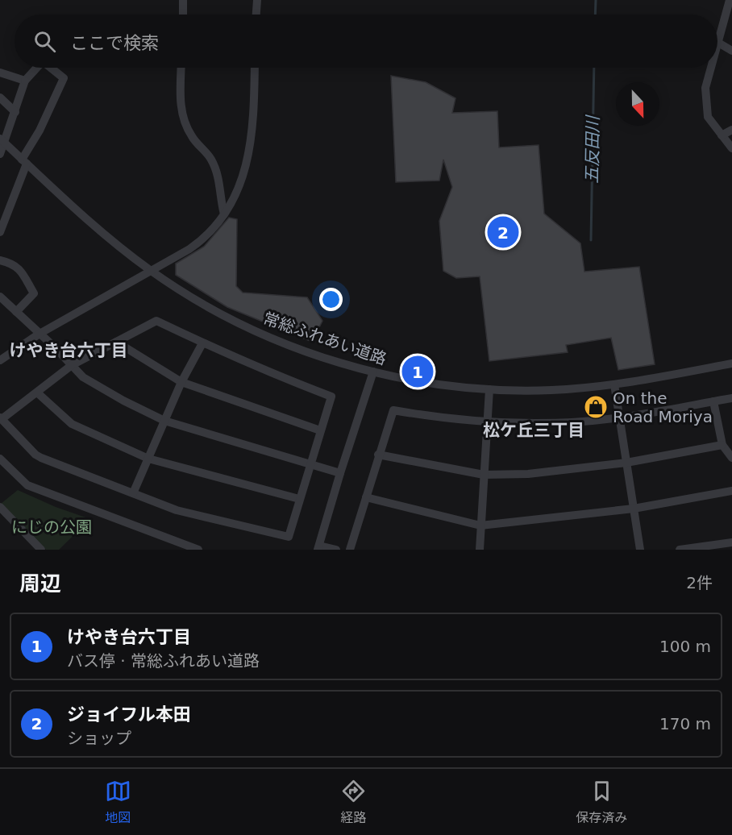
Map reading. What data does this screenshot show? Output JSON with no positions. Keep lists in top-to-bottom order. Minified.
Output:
{"streets":{"street":["常総ふれあい道路"]},"districts":["けやき台六丁目","松ケ丘三丁目"],"water":["五反田川"],"parks":["にじの公園"],"places":{"shop":["On the Road Moriya"]},"north":"bottom","page":{"search":"ここで検索","pins":["2","1"],"heading":["周辺","2件"],"list":[{"mark":"1","name":"けやき台六丁目","note":"バス停 · 常総ふれあい道路","value":"100 m"},{"mark":"2","name":"ジョイフル本田","note":"ショップ","value":"170 m"}],"nav":["地図","経路","保存済み"]}}
